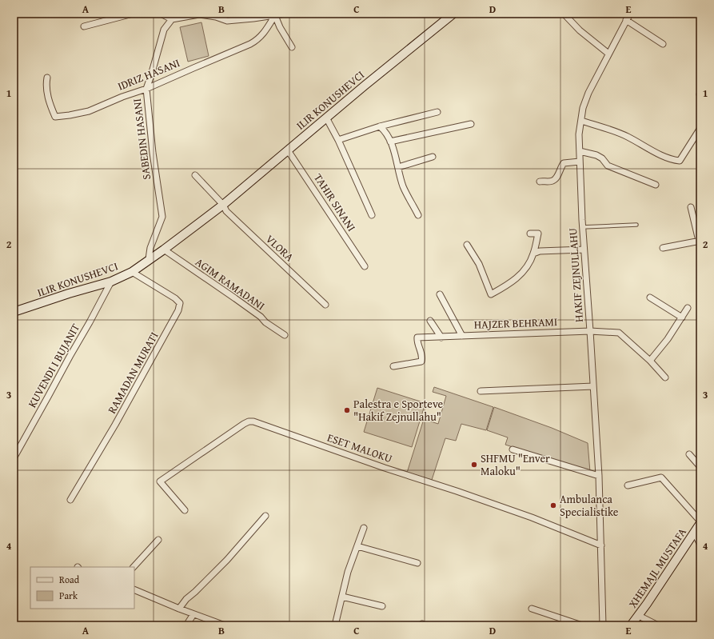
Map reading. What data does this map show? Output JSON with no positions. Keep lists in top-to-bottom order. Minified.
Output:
{"streets":{"street":["IDRIZ HASANI","ILIR KONUSHEVCI","SABEDIN HASANI","TAHIR SINANI","VLORA","HAKIF ZEJNULLAHU","AGIM RAMADANI","HAJZER BEHRAMI","KUVENDI I BUJANIT","RAMADAN MURATI","ESET MALOKU","XHEMAJL MUSTAFA"]},"crossings":[["IDRIZ HASANI","SABEDIN HASANI"],["ILIR KONUSHEVCI","SABEDIN HASANI"],["ILIR KONUSHEVCI","TAHIR SINANI"],["ILIR KONUSHEVCI","VLORA"],["ILIR KONUSHEVCI","AGIM RAMADANI"],["ILIR KONUSHEVCI","KUVENDI I BUJANIT"],["ILIR KONUSHEVCI","RAMADAN MURATI"],["HAKIF ZEJNULLAHU","HAJZER BEHRAMI"],["HAKIF ZEJNULLAHU","ESET MALOKU"]],"places":["Palestra e Sporteve \"Hakif Zejnullahu\"","SHFMU \"Enver Maloku\"","Ambulanca Specialistike"],"legend":["Road","Park"],"grid":{"columns":["A","B","C","D","E"],"rows":["1","2","3","4"]}}
